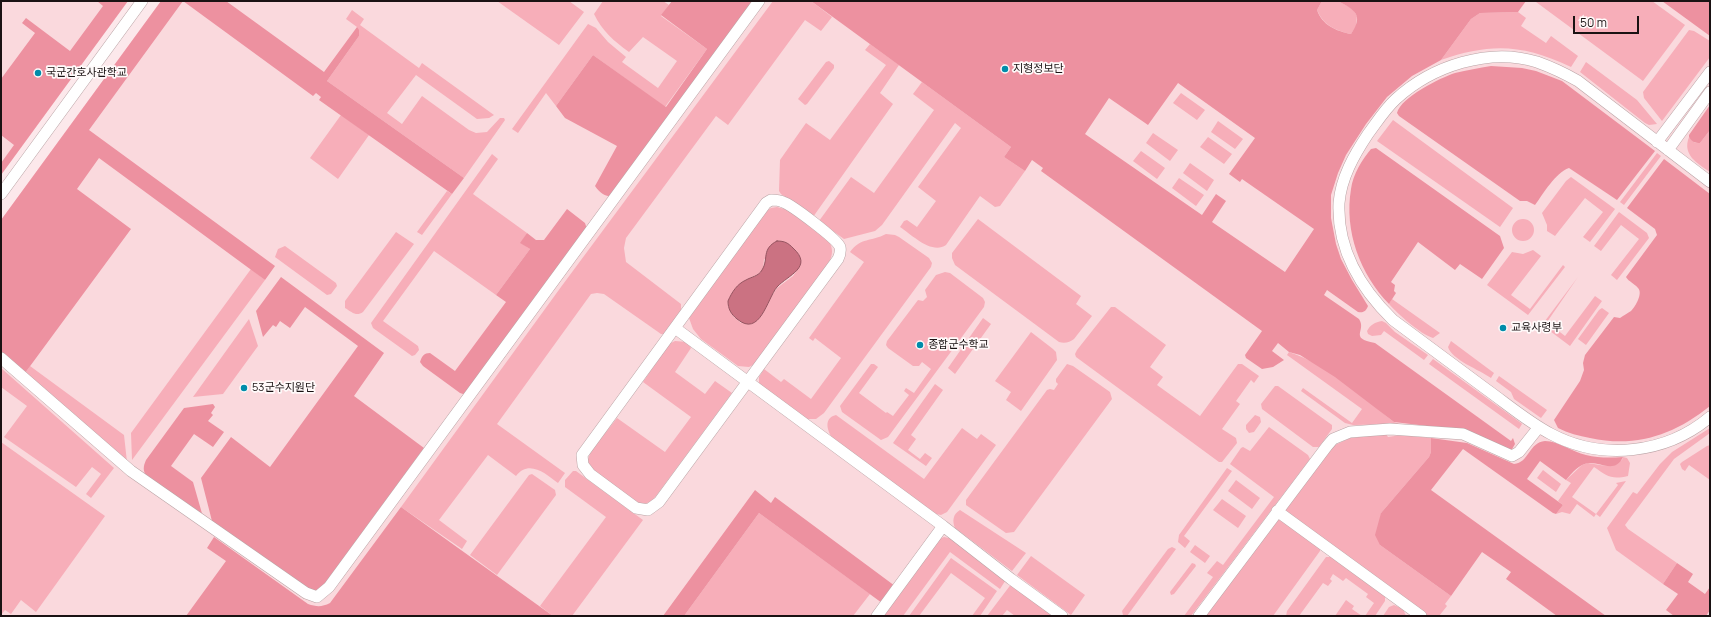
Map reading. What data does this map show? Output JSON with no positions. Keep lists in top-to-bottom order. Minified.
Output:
{"places":["지형정보단","국군간호사관학교","교육사령부","종합군수학교","53군수지원단"],"scale_bar":"50 m"}
